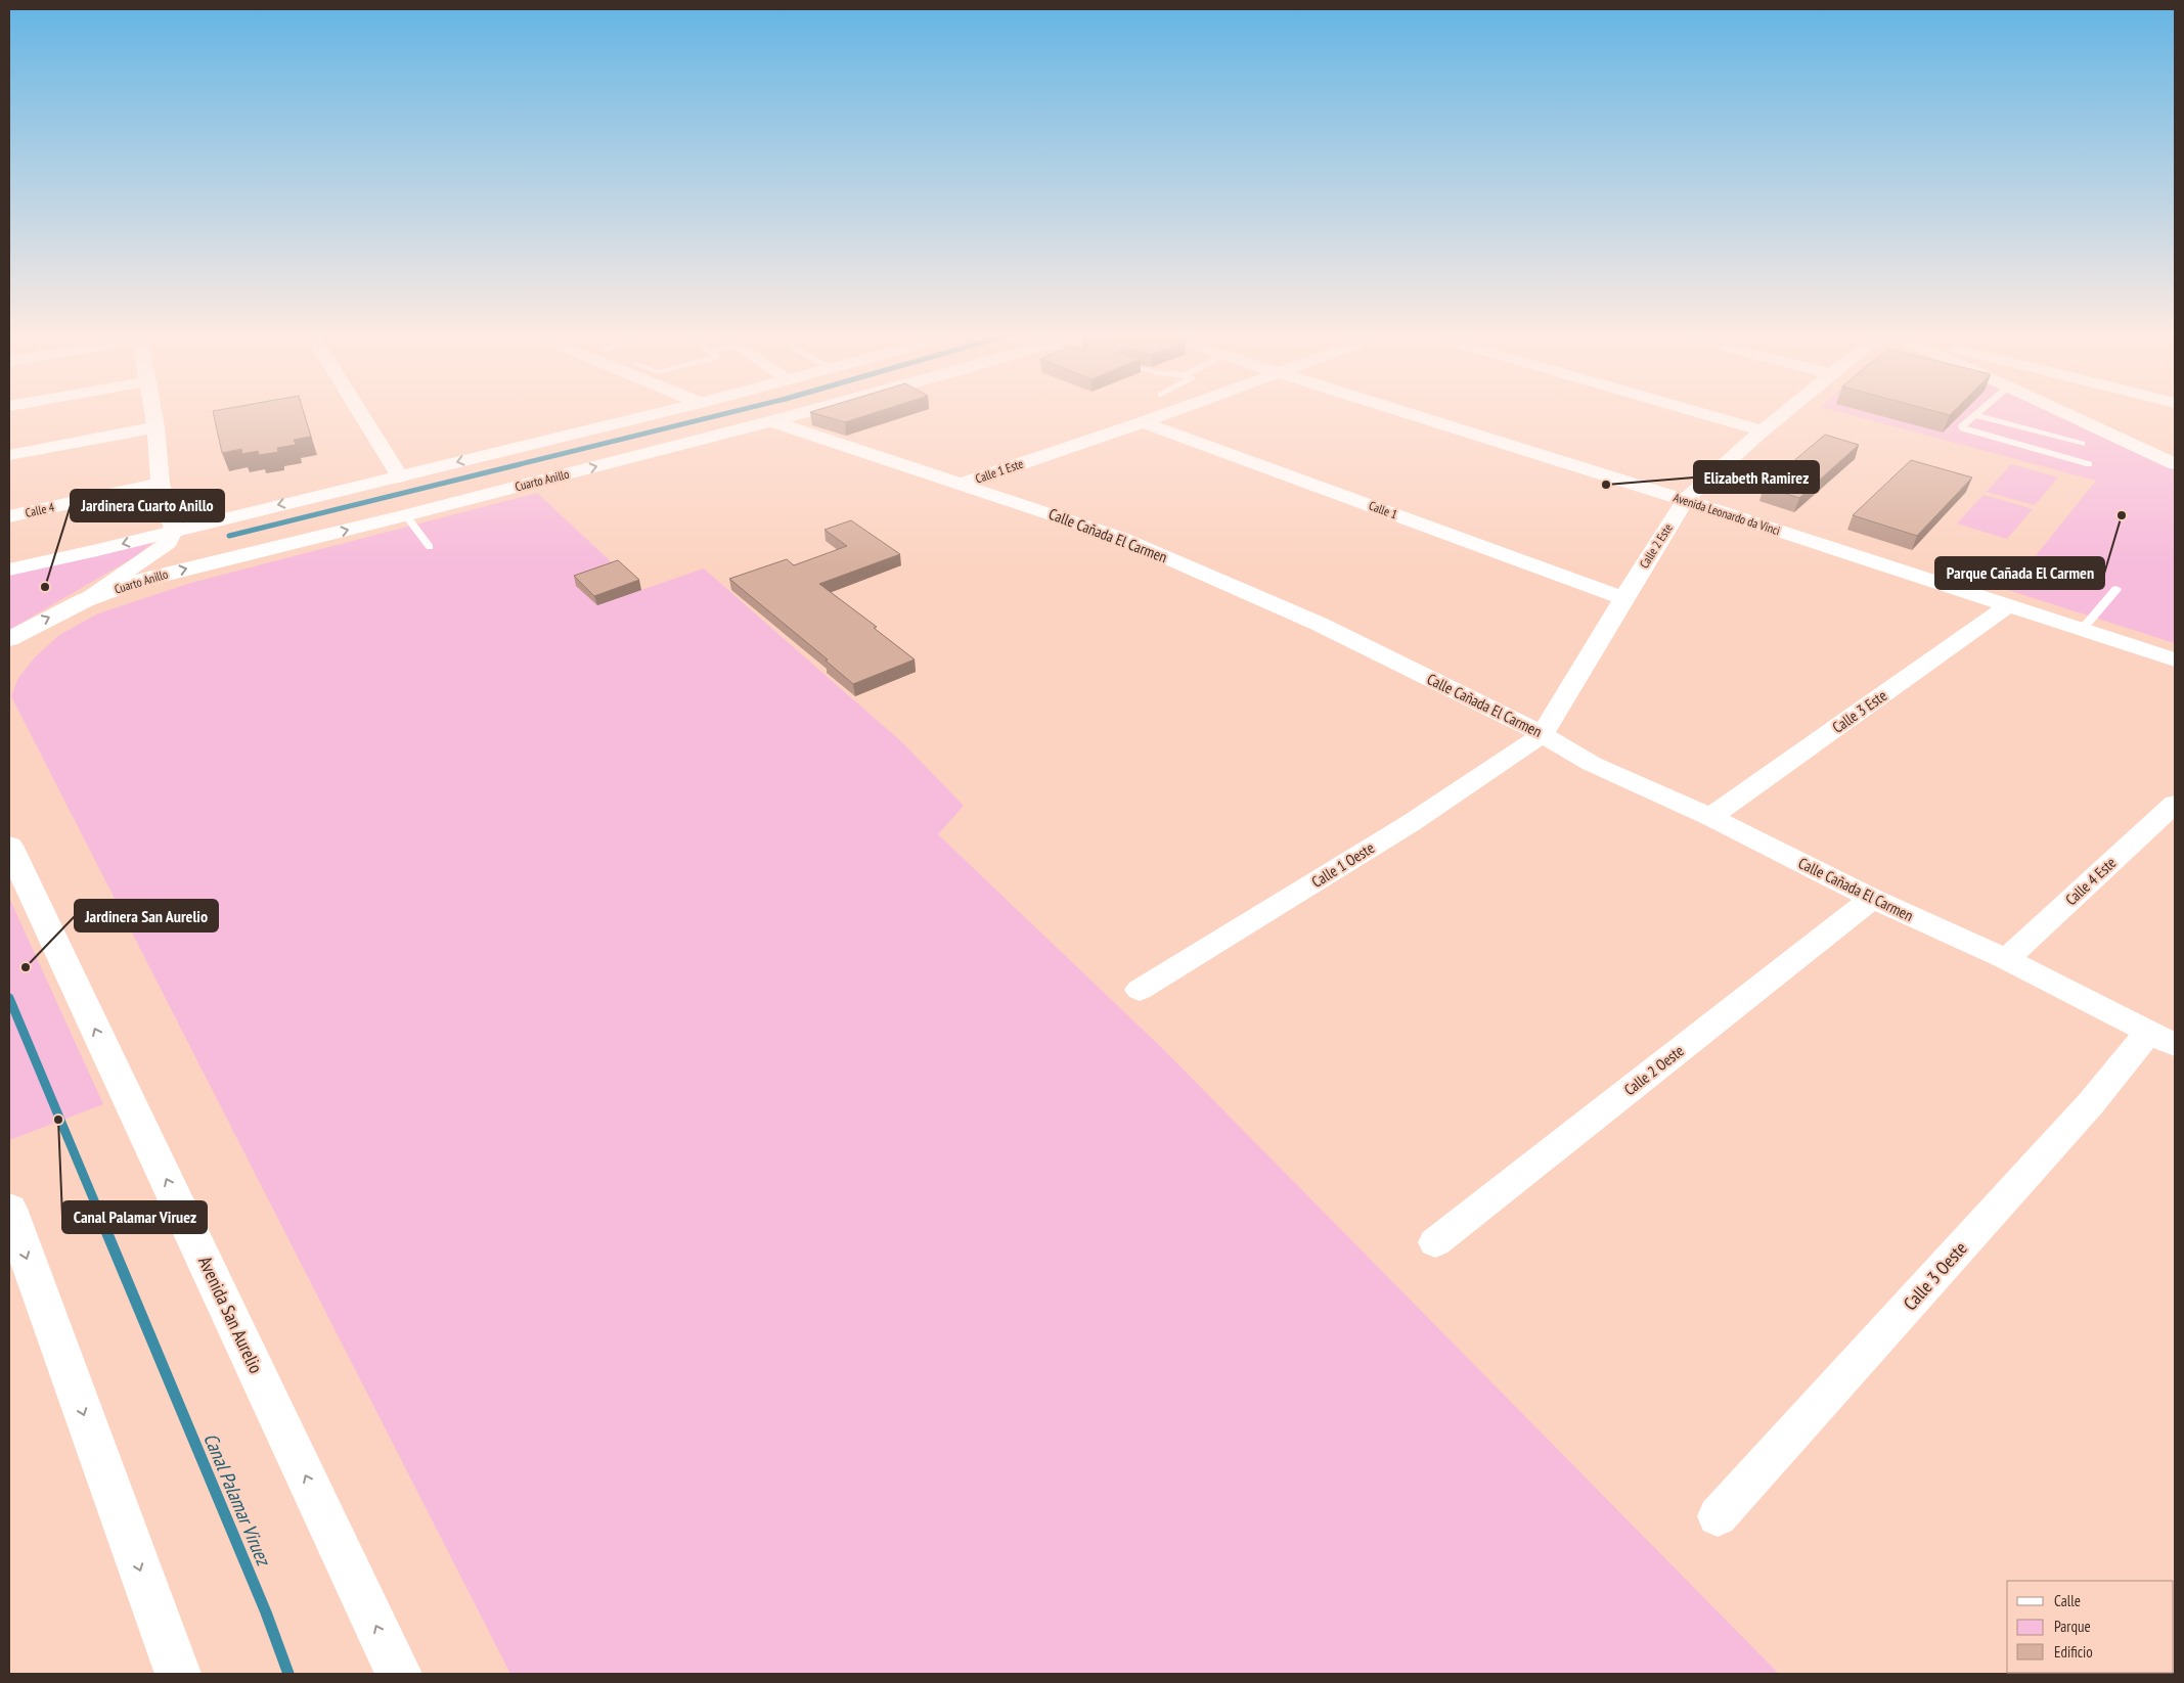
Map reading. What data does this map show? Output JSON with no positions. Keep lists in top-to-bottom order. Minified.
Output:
{"streets":{"main road":["Cuarto Anillo","Avenida San Aurelio"],"street":["Calle 1 Este","Calle 4","Calle 1","Avenida Leonardo da Vinci","Calle Cañada El Carmen","Calle 2 Este","Calle 3 Este","Calle 1 Oeste","Calle 4 Este","Calle 2 Oeste","Calle 3 Oeste"]},"crossings":[["Calle 1 Este","Calle 1"],["Calle 1 Este","Calle Cañada El Carmen"],["Cuarto Anillo","Calle Cañada El Carmen"],["Calle 1","Calle 2 Este"],["Avenida Leonardo da Vinci","Calle 2 Este"],["Avenida Leonardo da Vinci","Calle 3 Este"],["Calle Cañada El Carmen","Calle 2 Este"],["Calle Cañada El Carmen","Calle 3 Este"],["Calle Cañada El Carmen","Calle 1 Oeste"],["Calle Cañada El Carmen","Calle 4 Este"],["Calle Cañada El Carmen","Calle 2 Oeste"],["Calle Cañada El Carmen","Calle 3 Oeste"],["Calle 2 Este","Calle 1 Oeste"]],"water":["Canal Palamar Viruez"],"places":["Elizabeth Ramirez","Parque Cañada El Carmen","Jardinera Cuarto Anillo","Jardinera San Aurelio","Canal Palamar Viruez"],"legend":["Calle","Parque","Edificio"]}
